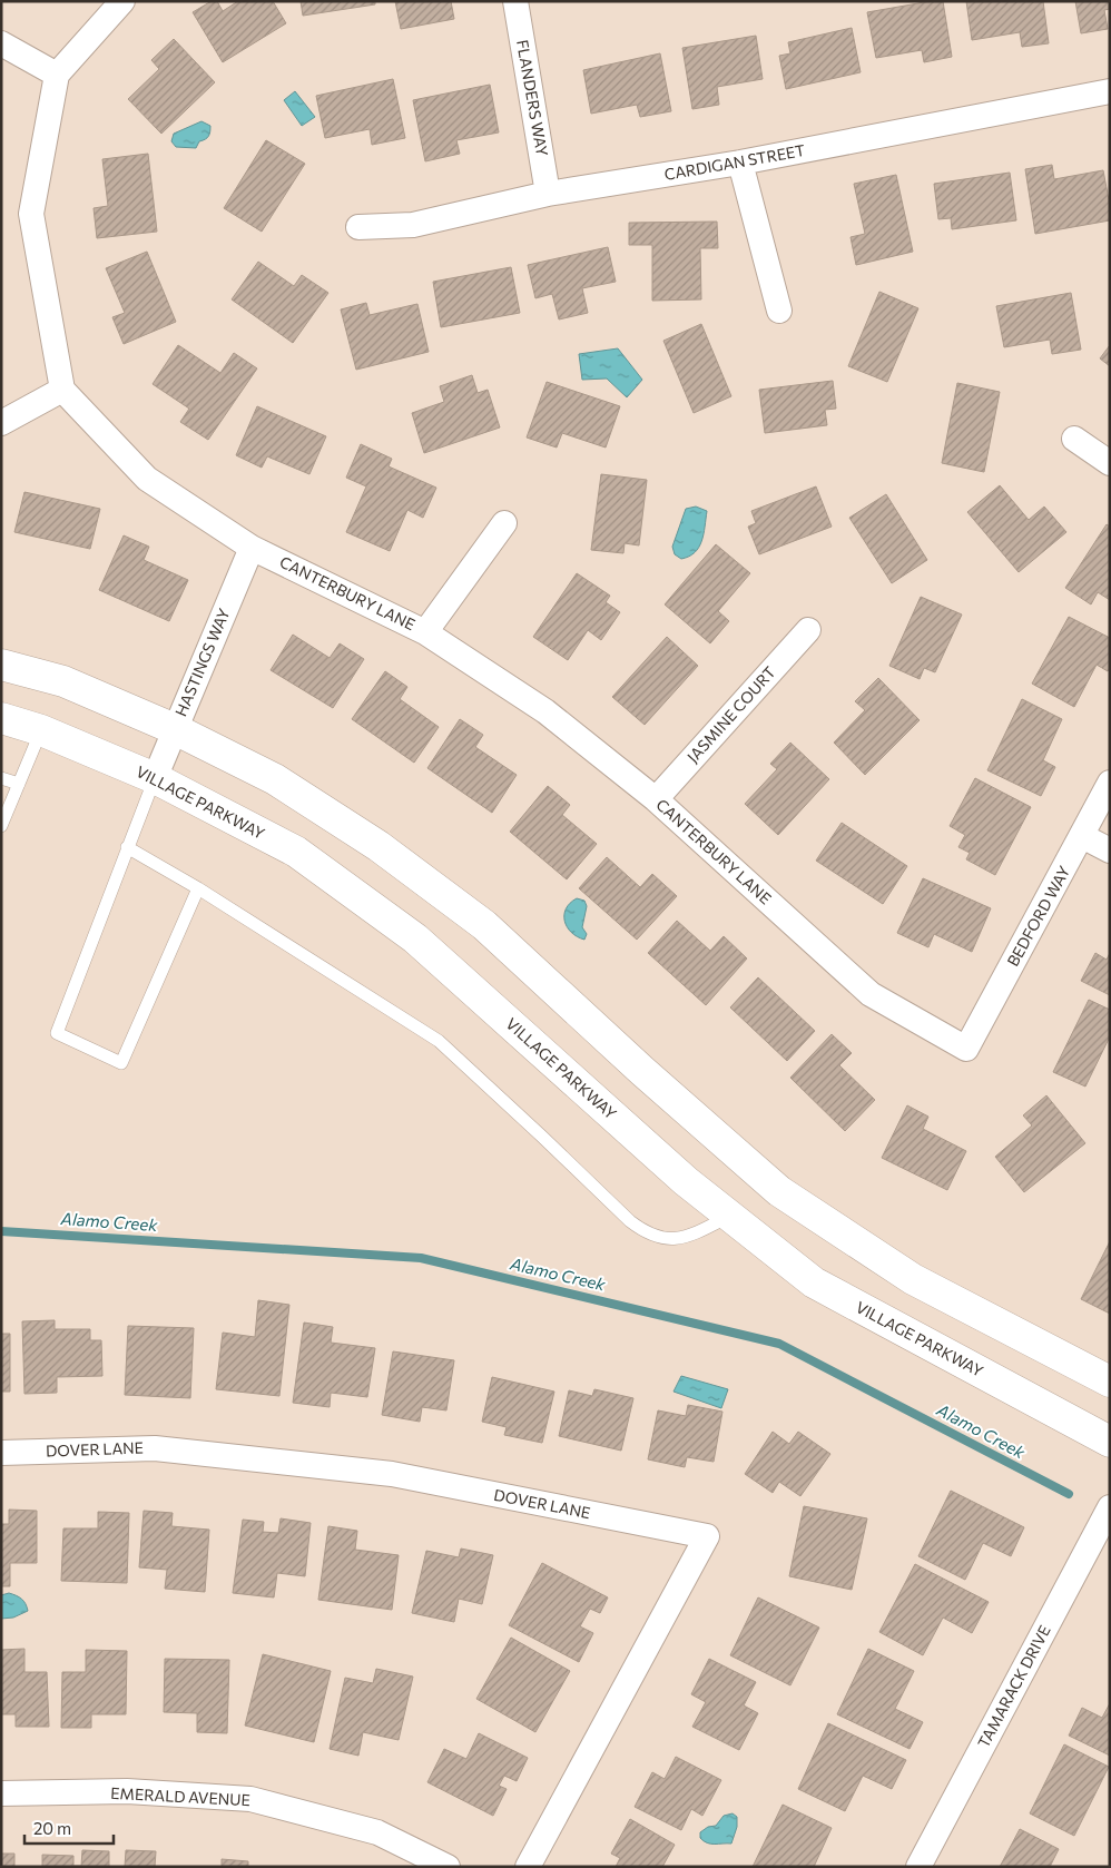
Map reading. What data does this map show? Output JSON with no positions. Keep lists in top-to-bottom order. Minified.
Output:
{"streets":{"street":["FLANDERS WAY","CARDIGAN STREET","CANTERBURY LANE","HASTINGS WAY","JASMINE COURT","VILLAGE PARKWAY","BEDFORD WAY","DOVER LANE","TAMARACK DRIVE","EMERALD AVENUE"]},"crossings":[["FLANDERS WAY","CARDIGAN STREET"],["CANTERBURY LANE","HASTINGS WAY"],["CANTERBURY LANE","JASMINE COURT"],["CANTERBURY LANE","BEDFORD WAY"],["HASTINGS WAY","VILLAGE PARKWAY"]],"water":["Alamo Creek"],"scale_bar":"20 m"}
